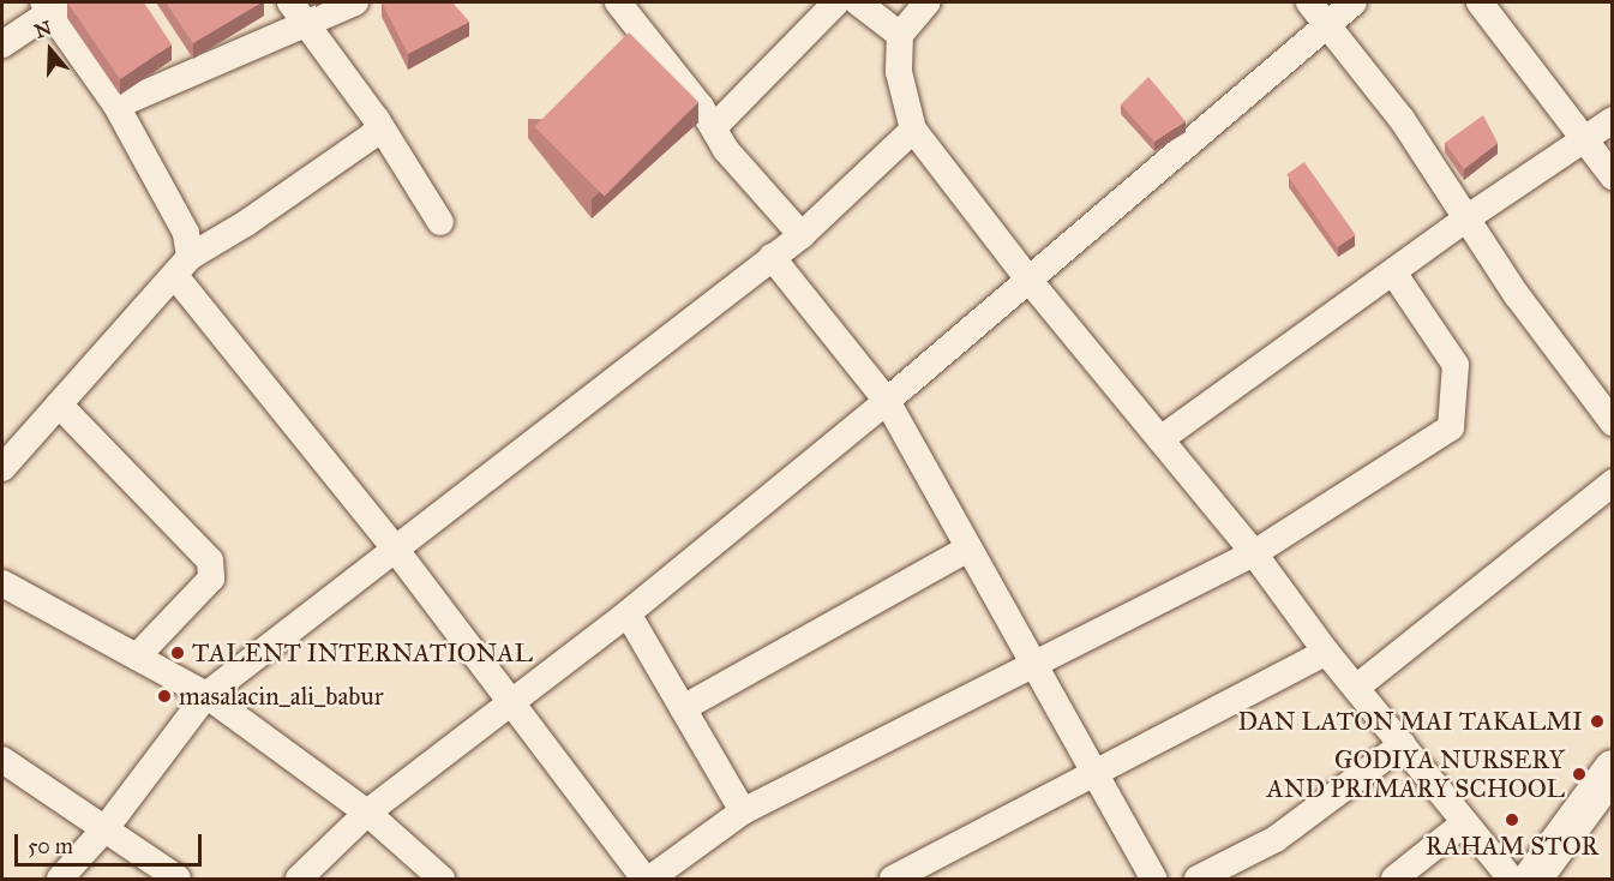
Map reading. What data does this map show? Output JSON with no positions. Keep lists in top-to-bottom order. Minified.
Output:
{"places":["TALENT INTERNATIONAL","masalacin_ali_babur","DAN LATON MAI TAKALMI","GODIYA NURSERY AND PRIMARY SCHOOL","RAHAM STOR"],"scale_bar":"50 m","north":"top"}
